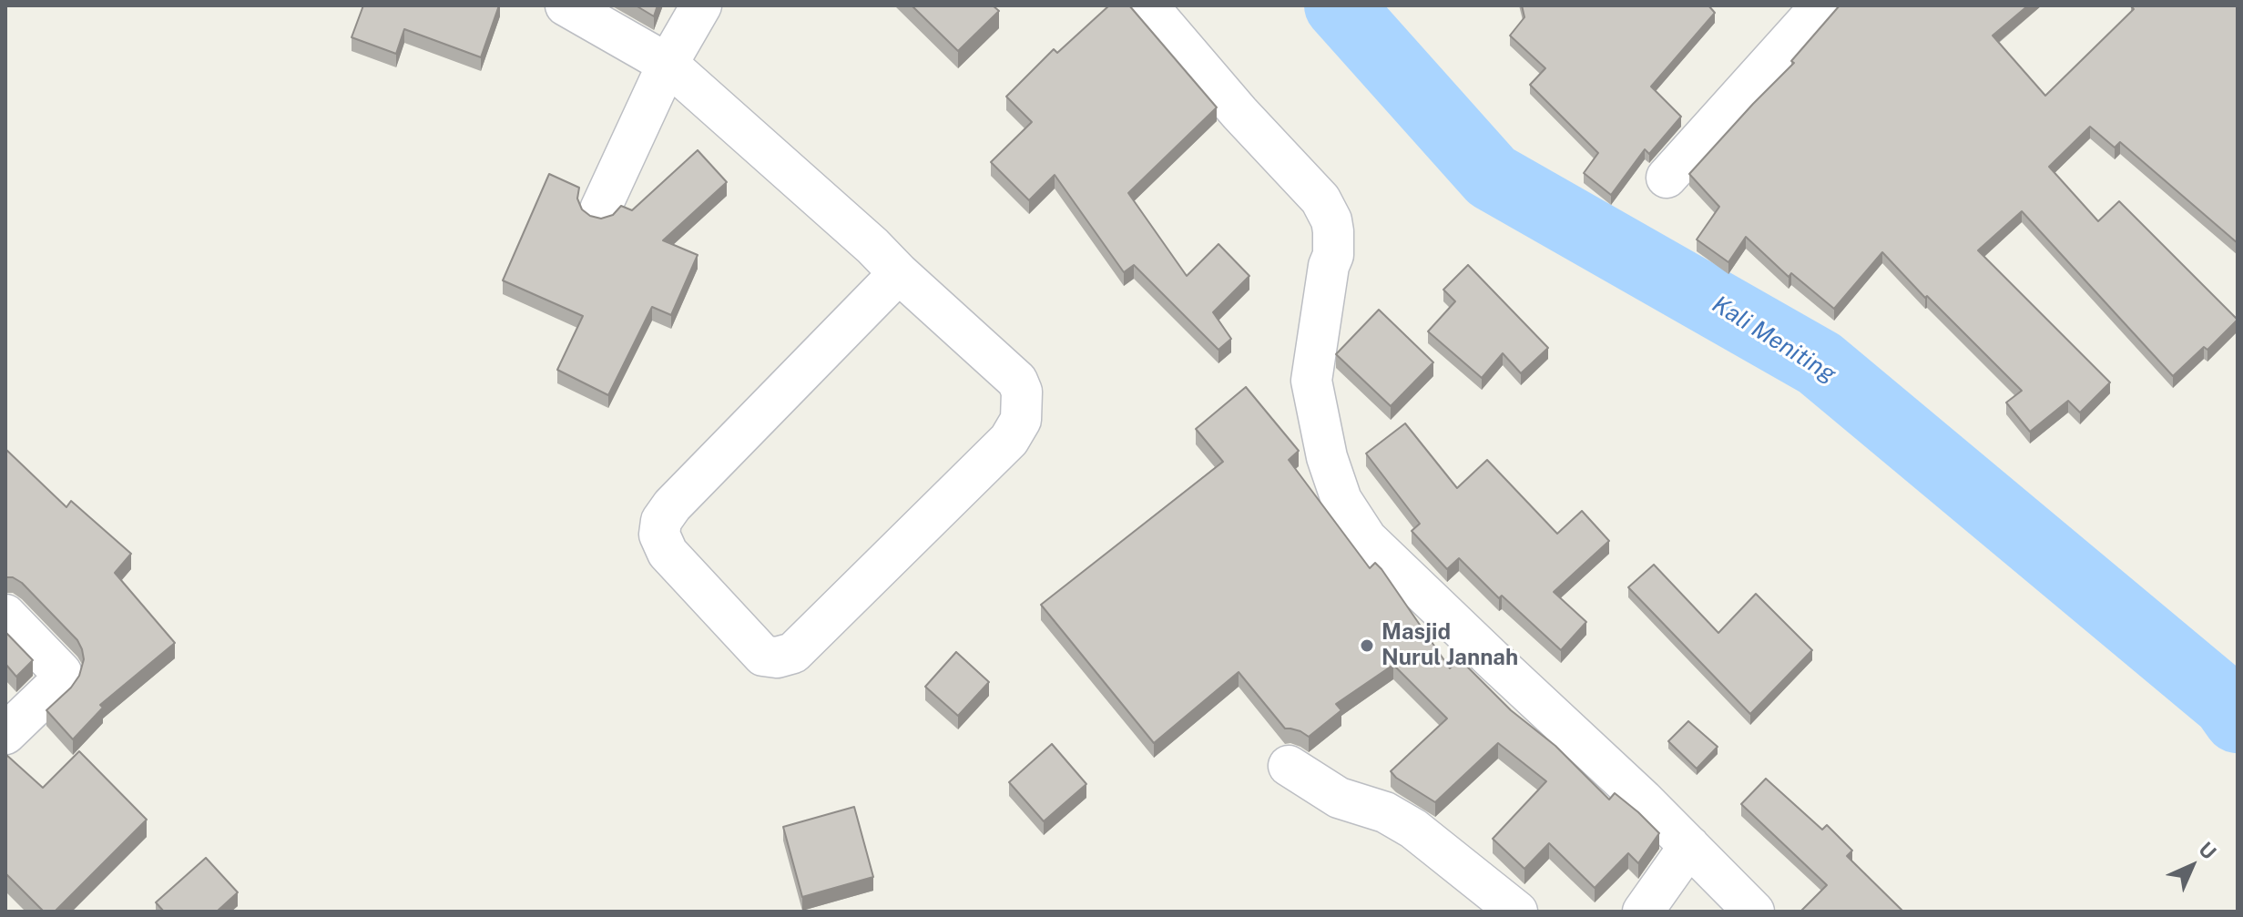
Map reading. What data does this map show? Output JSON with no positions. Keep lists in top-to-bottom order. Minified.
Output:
{"water":["Kali Meniting"],"places":["Masjid Nurul Jannah"],"north":"top right"}
